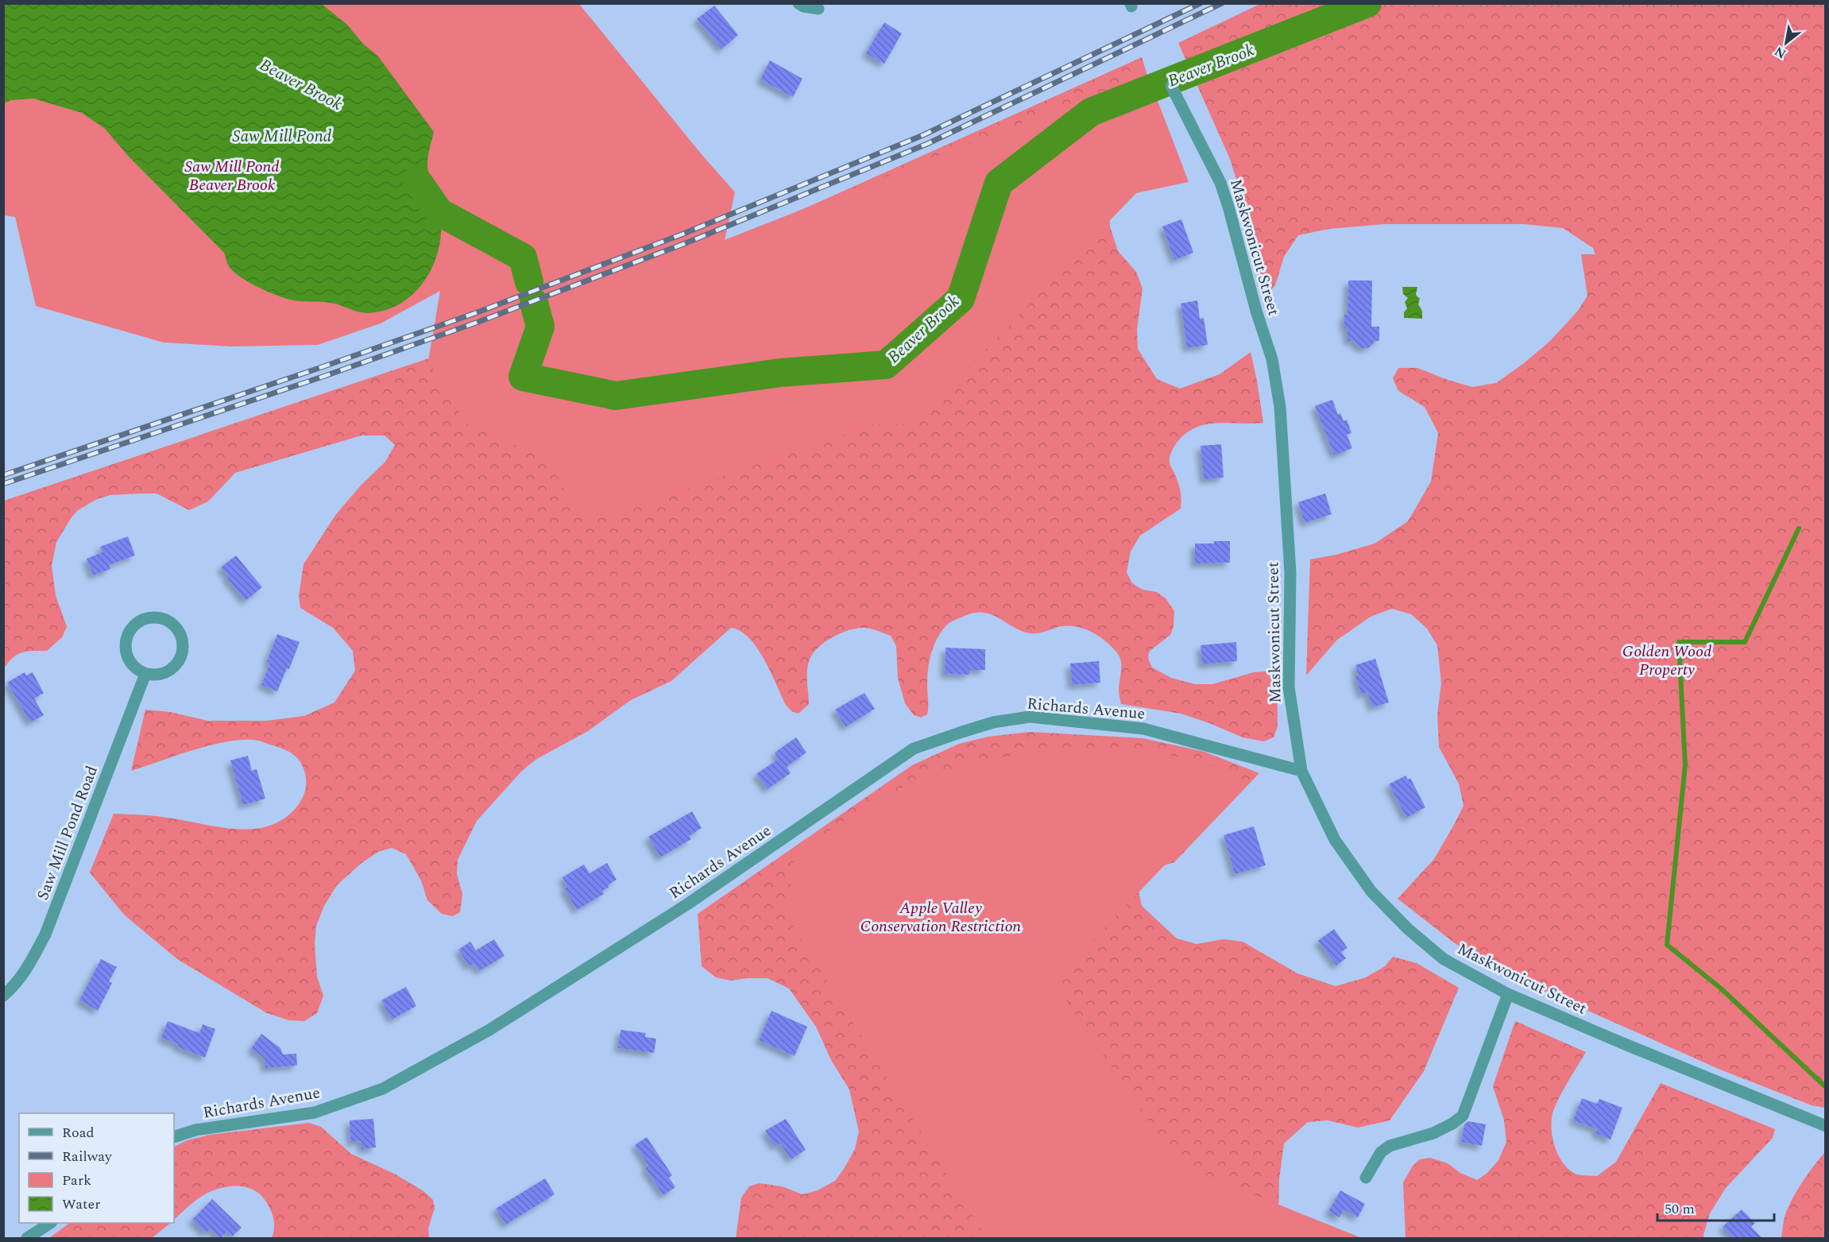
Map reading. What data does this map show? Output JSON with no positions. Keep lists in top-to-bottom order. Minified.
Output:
{"streets":{"street":["Maskwonicut Street","Richards Avenue","Saw Mill Pond Road"]},"crossings":[["Maskwonicut Street","Richards Avenue"]],"water":["Beaver Brook","Saw Mill Pond"],"parks":["Saw Mill Pond Beaver Brook","Golden Wood Property","Apple Valley Conservation Restriction"],"legend":["Road","Railway","Park","Water"],"scale_bar":"50 m","north":"bottom left"}
